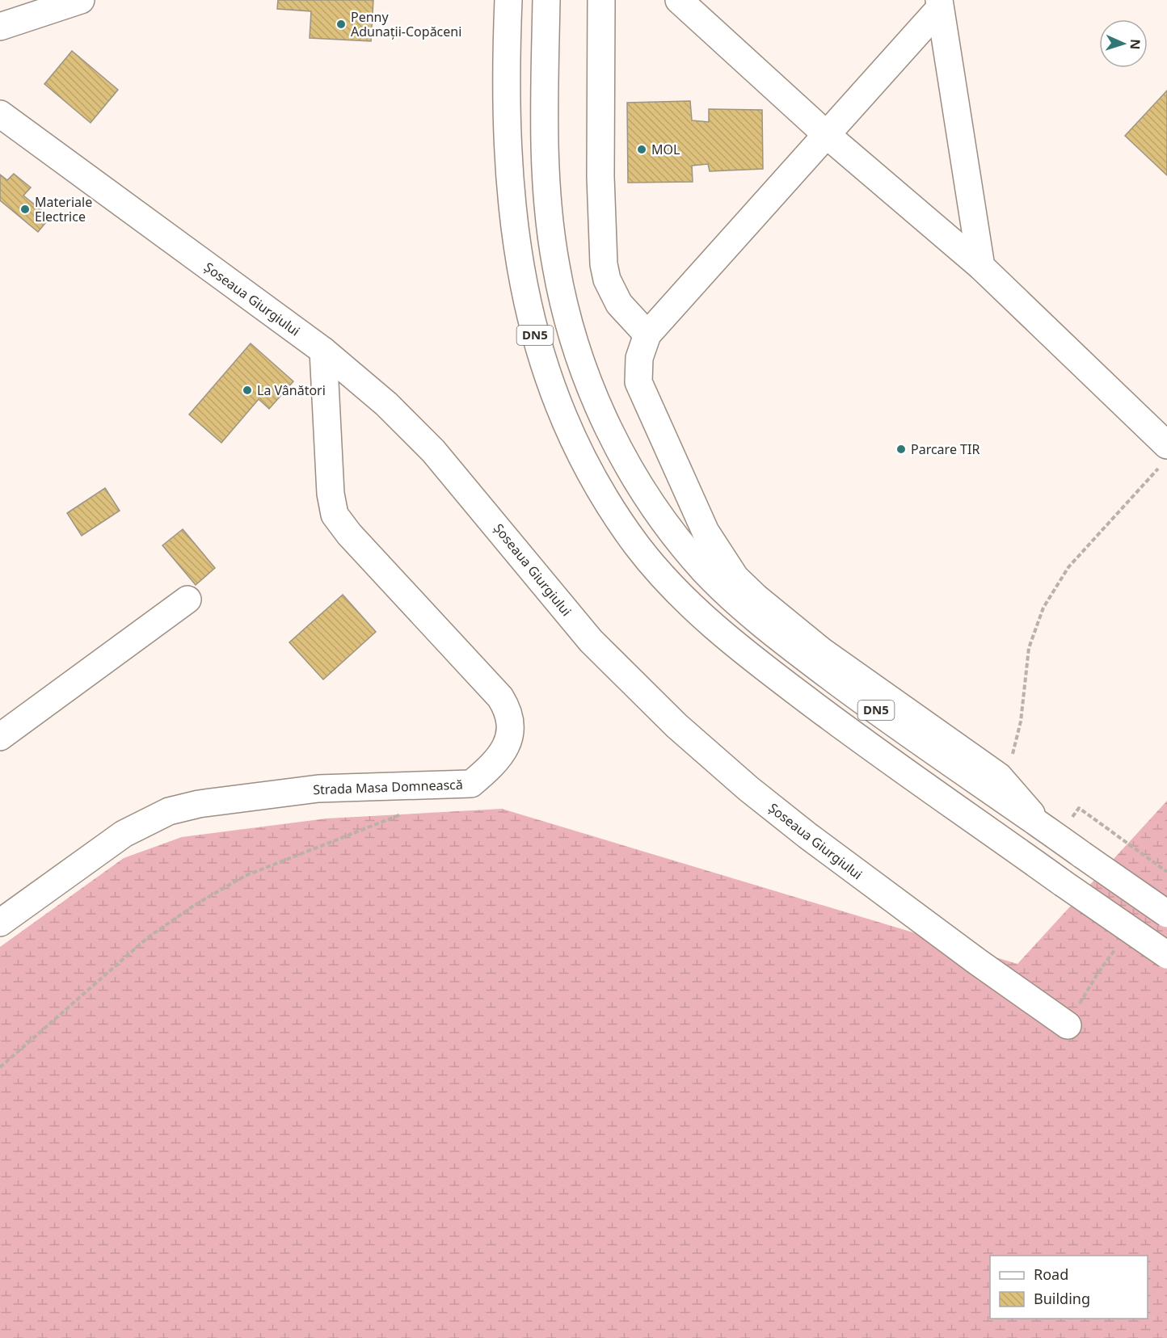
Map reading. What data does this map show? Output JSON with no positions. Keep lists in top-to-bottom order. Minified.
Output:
{"streets":{"main road":["Șoseaua Giurgiului","DN5","Strada Masa Domnească"]},"crossings":[["Șoseaua Giurgiului","Strada Masa Domnească"]],"places":["Penny Adunații-Copăceni","MOL","Materiale Electrice","La Vânători","Parcare TIR"],"legend":["Road","Building"],"north":"right"}
